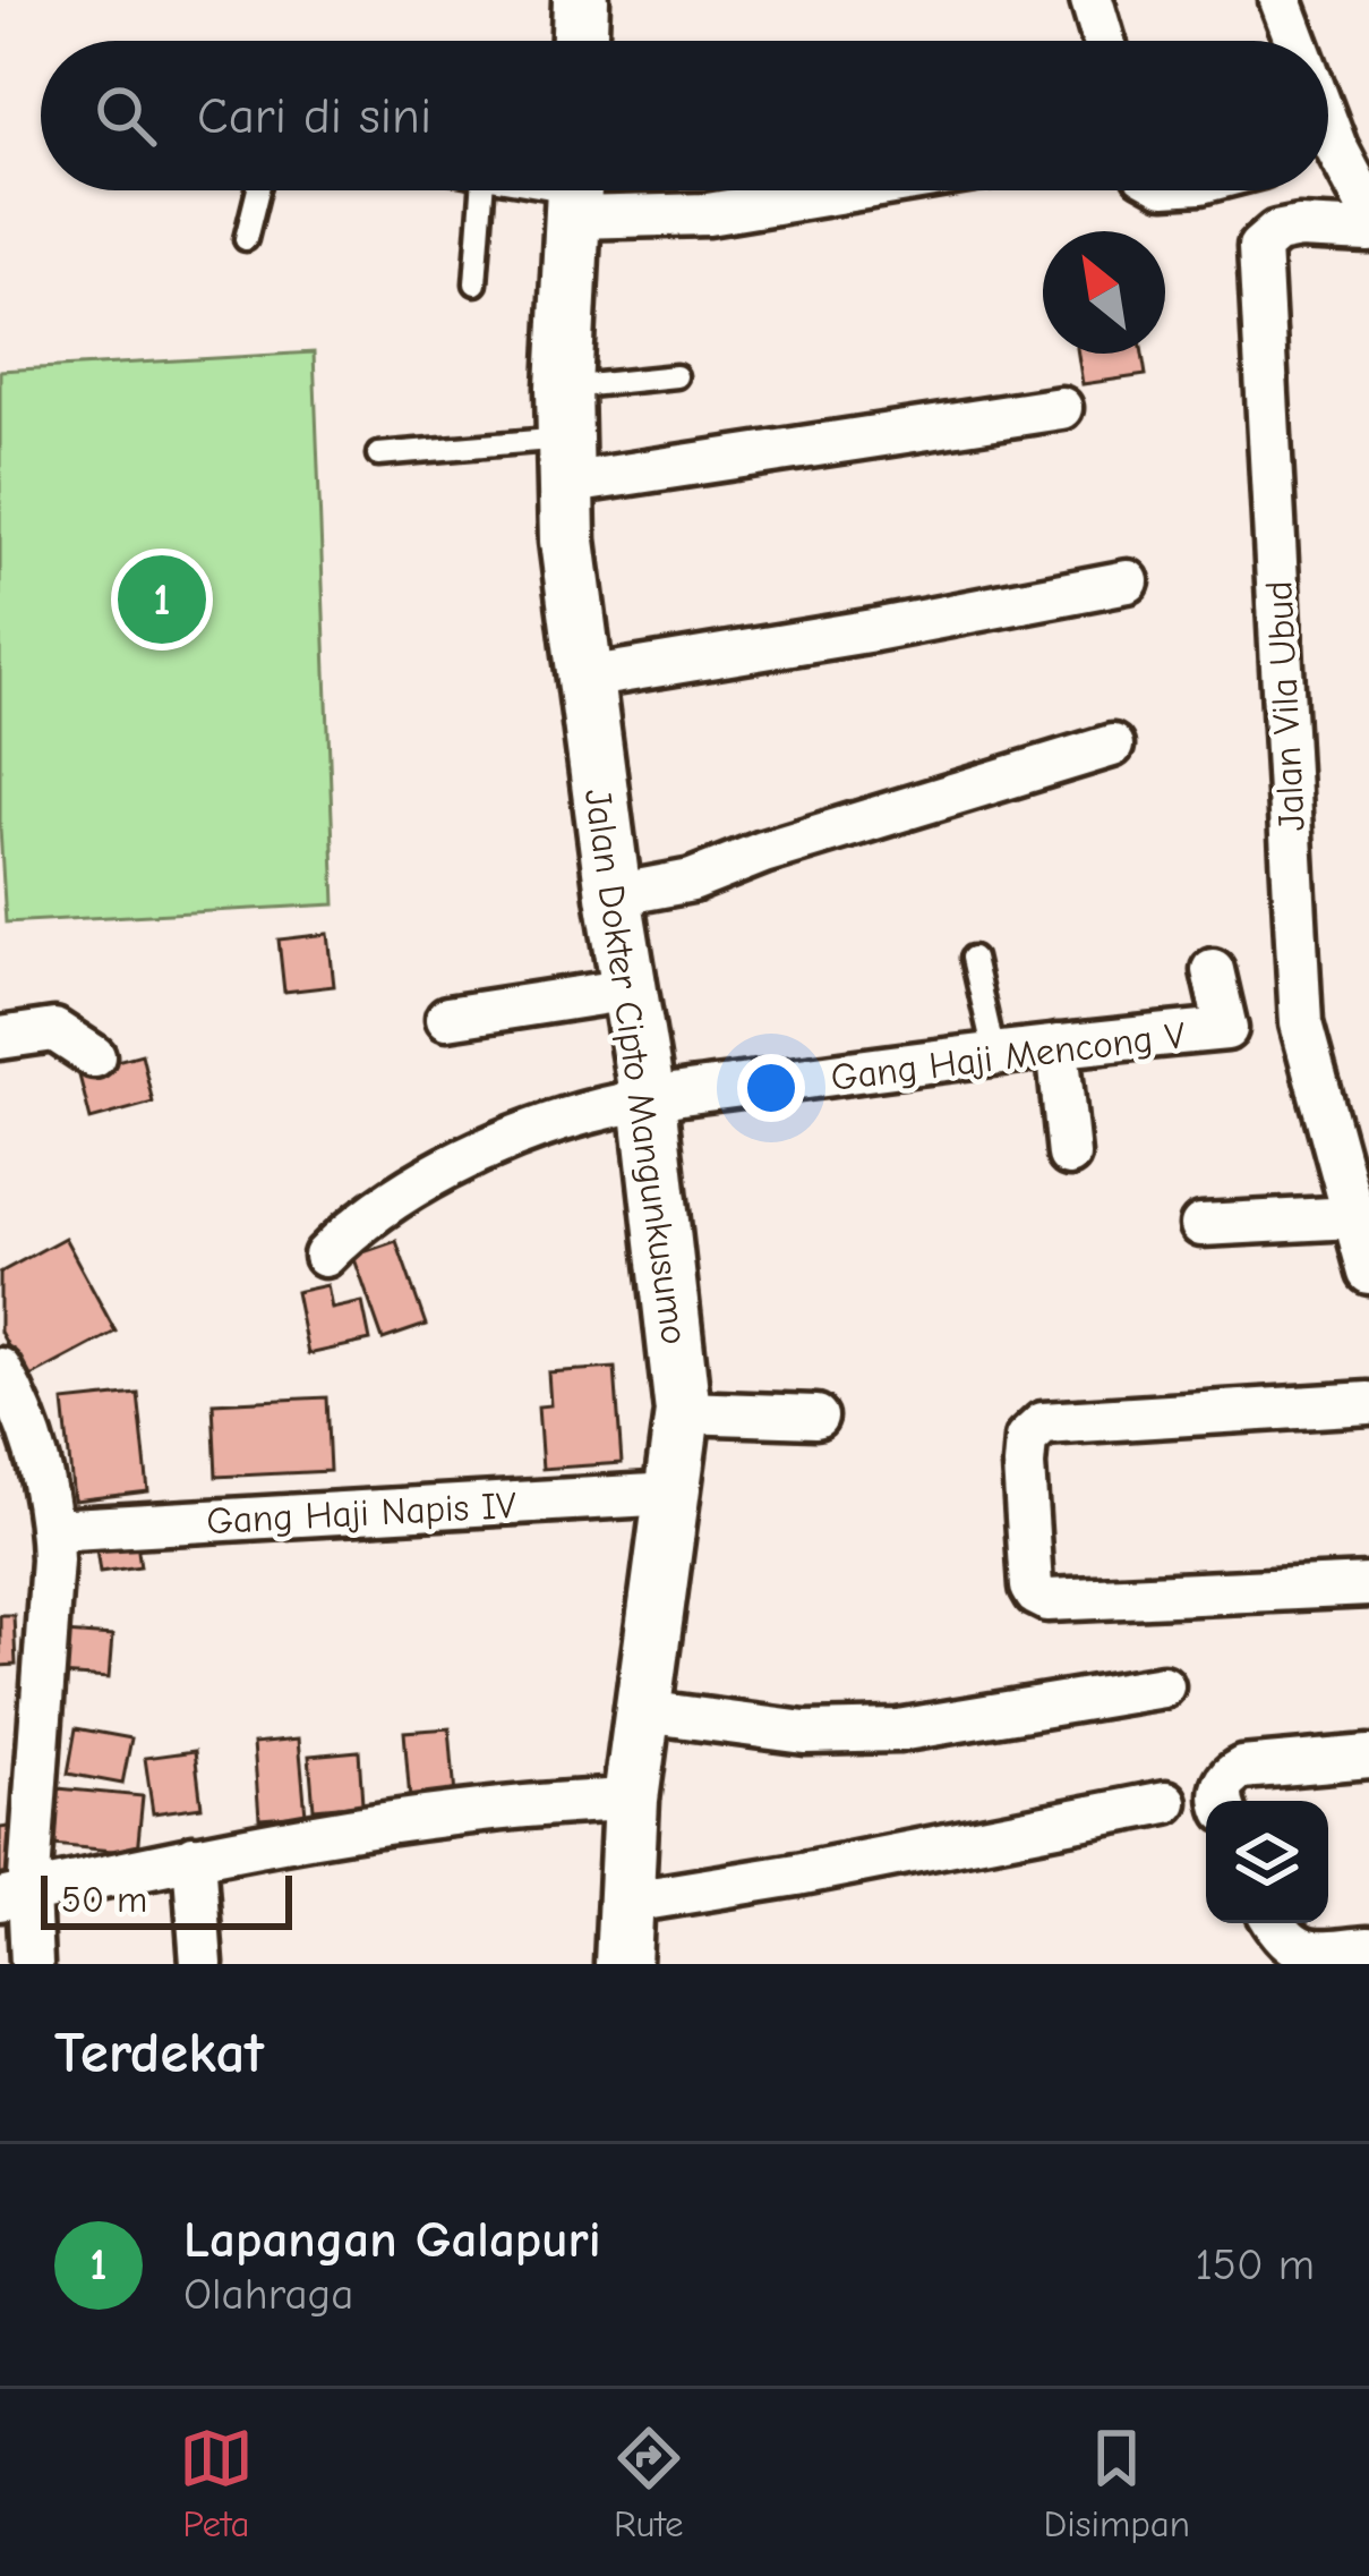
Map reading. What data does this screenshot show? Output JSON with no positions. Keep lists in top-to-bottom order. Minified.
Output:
{"streets":{"main road":["Jalan Dokter Cipto Mangunkusumo"],"street":["Jalan Vila Ubud","Gang Haji Mencong V","Gang Haji Napis IV"]},"crossings":[["Gang Haji Mencong V","Jalan Dokter Cipto Mangunkusumo"],["Jalan Dokter Cipto Mangunkusumo","Gang Haji Napis IV"]],"scale_bar":"50 m","north":"top left","page":{"search":"Cari di sini","pins":"1","scale":"50 m","heading":"Terdekat","list":[{"mark":"1","name":"Lapangan Galapuri","note":"Olahraga","value":"150 m"}],"nav":["Peta","Rute","Disimpan"]}}
